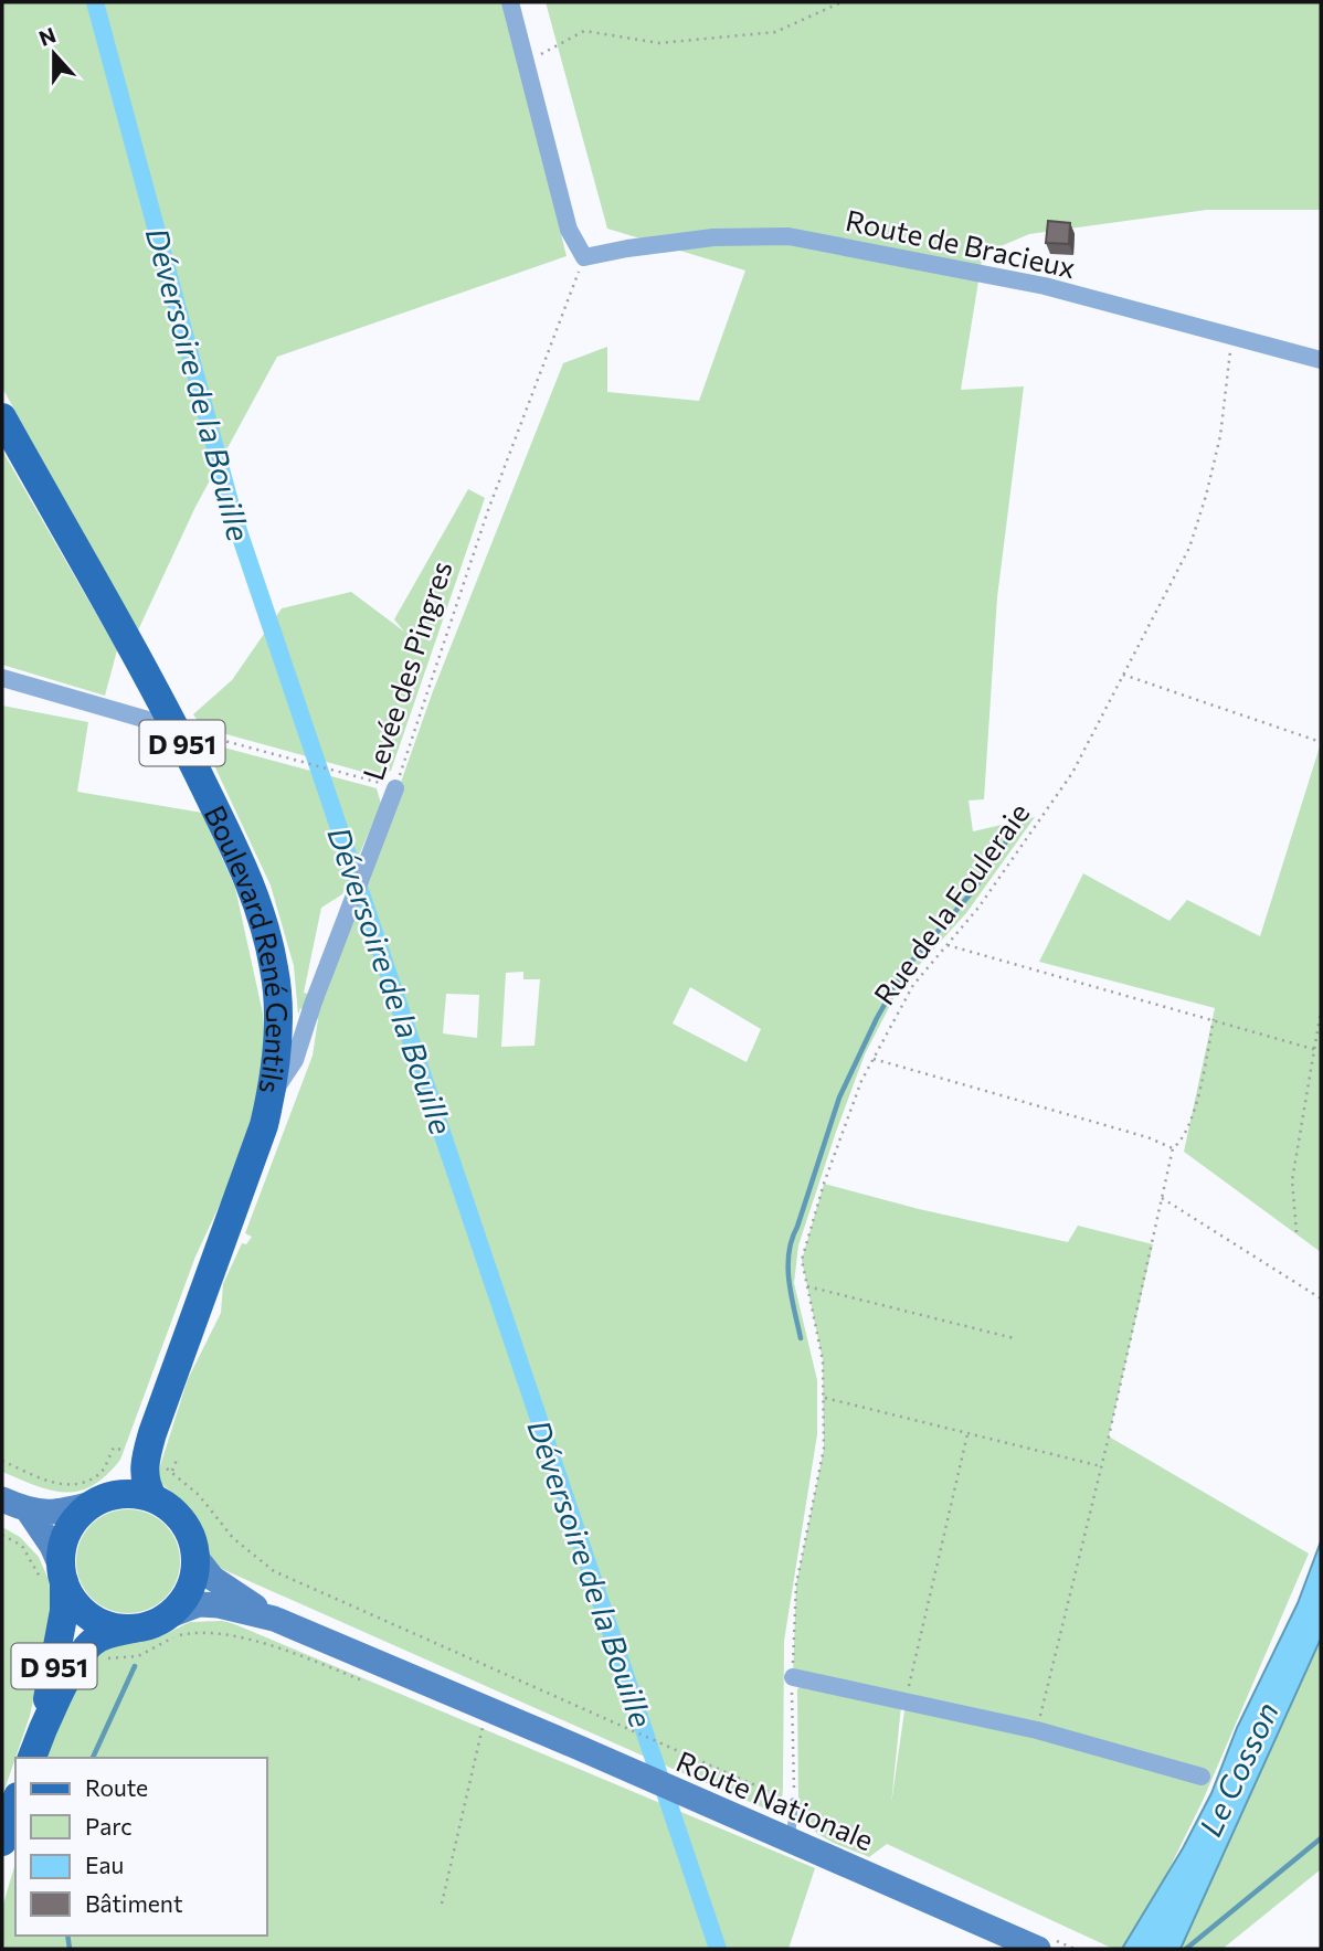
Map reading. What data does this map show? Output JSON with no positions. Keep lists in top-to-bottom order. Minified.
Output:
{"streets":{"main road":["D 951","Boulevard René Gentils","Route Nationale"],"street":["Route de Bracieux","Levée des Pingres"],"path":["Rue de la Fouleraie"]},"crossings":[["Route de Bracieux","Levée des Pingres"],["Route de Bracieux","Rue de la Fouleraie"],["Levée des Pingres","Boulevard René Gentils"],["D 951","Boulevard René Gentils"],["D 951","Route Nationale"],["Boulevard René Gentils","Route Nationale"]],"water":["Déversoire de la Bouille","Le Cosson"],"legend":["Route","Parc","Eau","Bâtiment"],"north":"top"}
